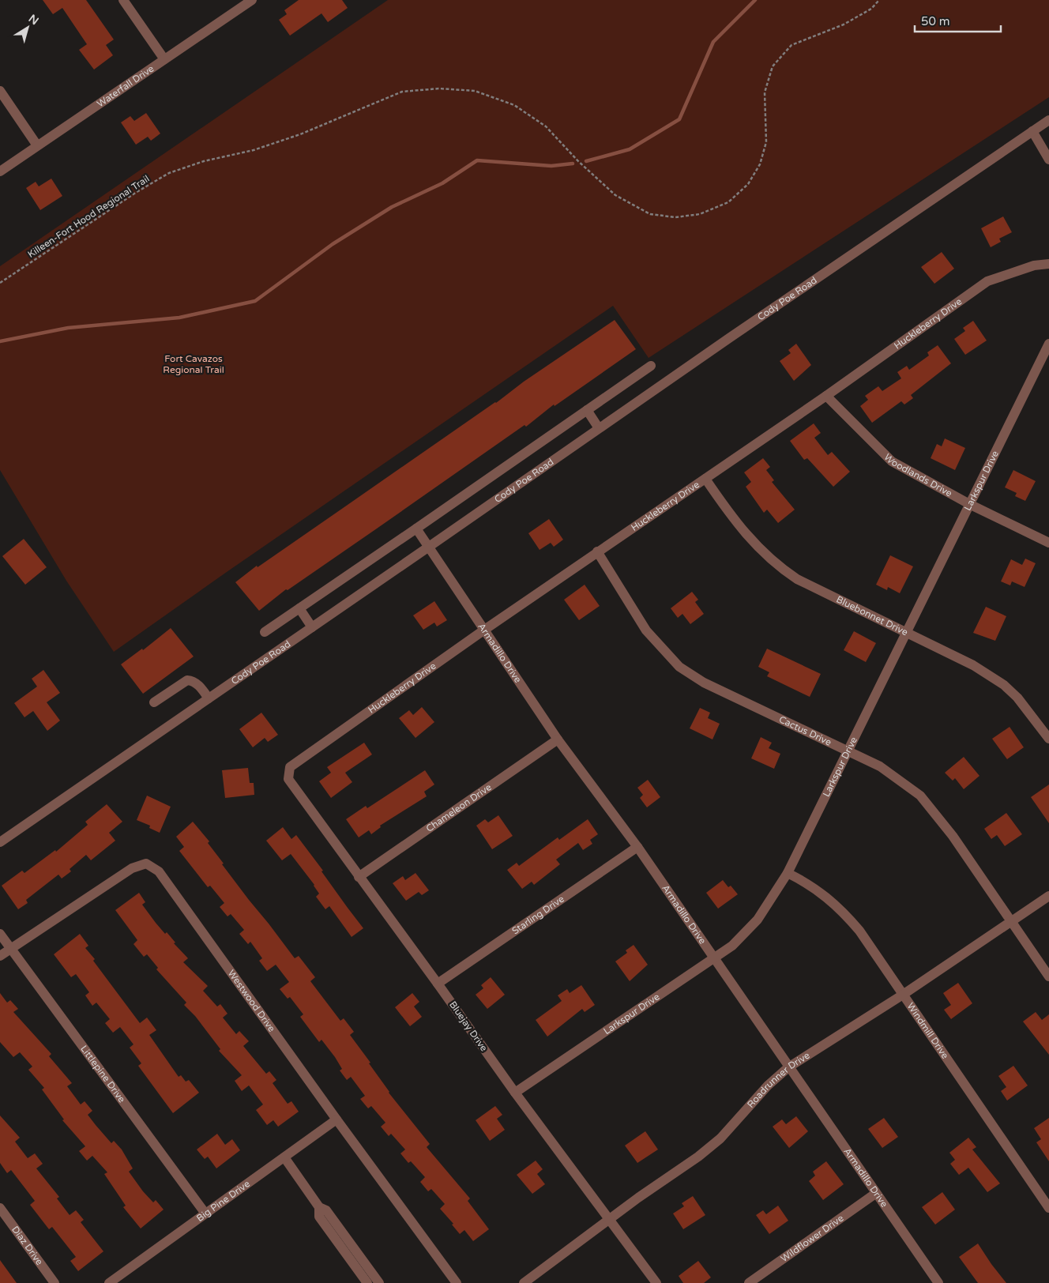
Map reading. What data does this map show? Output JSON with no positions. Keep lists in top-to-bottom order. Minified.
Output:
{"streets":{"street":["Waterfall Drive","Cody Poe Road","Huckleberry Drive","Woodlands Drive","Larkspur Drive","Bluebonnet Drive","Armadillo Drive","Cactus Drive","Chameleon Drive","Starling Drive","Westwood Drive","Bluejay Drive","Windmill Drive","Littlepine Drive","Roadrunner Drive","Big Pine Drive","Wildflower Drive","Diaz Drive"],"path":["Killeen-Fort Hood Regional Trail"]},"crossings":[["Cody Poe Road","Armadillo Drive"],["Huckleberry Drive","Woodlands Drive"],["Huckleberry Drive","Bluebonnet Drive"],["Huckleberry Drive","Armadillo Drive"],["Huckleberry Drive","Cactus Drive"],["Huckleberry Drive","Bluejay Drive"],["Woodlands Drive","Larkspur Drive"],["Larkspur Drive","Bluebonnet Drive"],["Larkspur Drive","Armadillo Drive"],["Larkspur Drive","Cactus Drive"],["Larkspur Drive","Bluejay Drive"],["Larkspur Drive","Windmill Drive"],["Armadillo Drive","Chameleon Drive"],["Armadillo Drive","Starling Drive"],["Armadillo Drive","Roadrunner Drive"],["Armadillo Drive","Wildflower Drive"],["Cactus Drive","Roadrunner Drive"],["Chameleon Drive","Bluejay Drive"],["Starling Drive","Bluejay Drive"],["Westwood Drive","Littlepine Drive"],["Westwood Drive","Big Pine Drive"],["Bluejay Drive","Roadrunner Drive"],["Windmill Drive","Roadrunner Drive"],["Littlepine Drive","Big Pine Drive"]],"parks":["Fort Cavazos Regional Trail"],"scale_bar":"50 m","north":"top right"}
